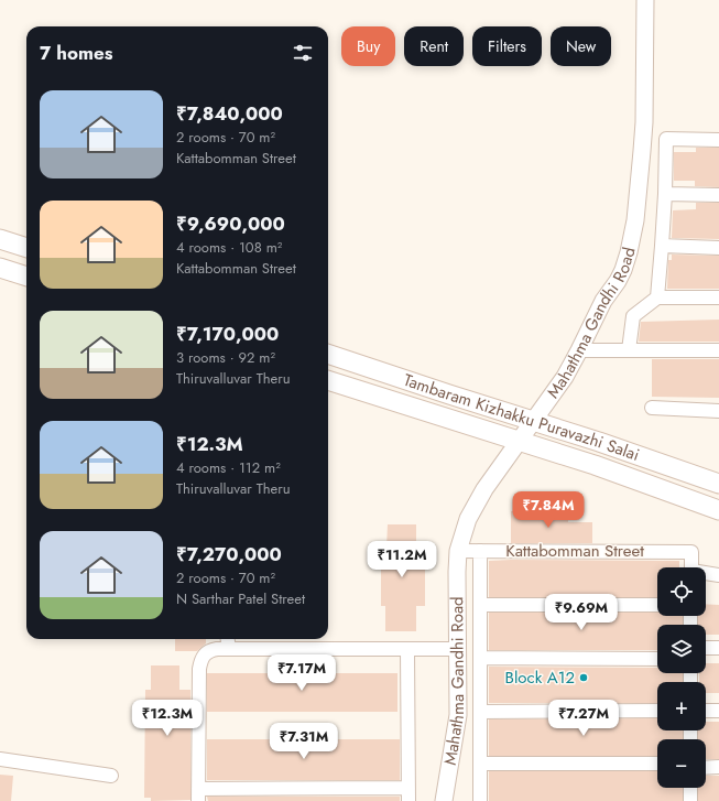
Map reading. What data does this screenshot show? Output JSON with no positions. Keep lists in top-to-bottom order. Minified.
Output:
{"streets":{"main road":["Tambaram Kizhakku Puravazhi Salai"],"street":["Mahathma Gandhi Road","Kattabomman Street"]},"crossings":[["Mahathma Gandhi Road","Tambaram Kizhakku Puravazhi Salai"],["Mahathma Gandhi Road","Kattabomman Street"]],"places":["Block A12"],"page":{"chip":["Buy","Rent","Filters","New"],"heading":"7 homes","list":[{"name":"₹7,840,000","note":"2 rooms · 70 m² · Kattabomman Street"},{"name":"₹9,690,000","note":"4 rooms · 108 m² · Kattabomman Street"},{"name":"₹7,170,000","note":"3 rooms · 92 m² · Thiruvalluvar Theru"},{"name":"₹12.3M","note":"4 rooms · 112 m² · Thiruvalluvar Theru"},{"name":"₹7,270,000","note":"2 rooms · 70 m² · N Sarthar Patel Street"}],"price":["₹7.84M","₹11.2M","₹9.69M","₹7.17M","₹12.3M","₹7.27M","₹7.31M"],"map_buttons":["+","−"]}}
